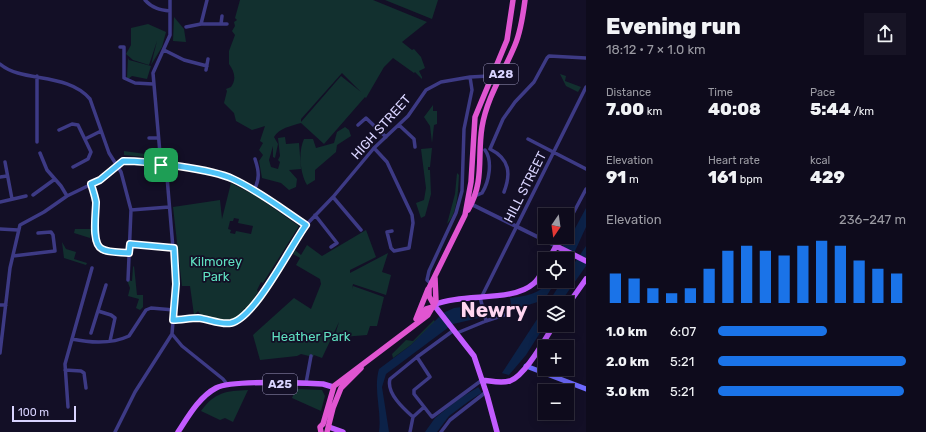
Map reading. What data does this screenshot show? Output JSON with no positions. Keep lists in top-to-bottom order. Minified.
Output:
{"streets":{"highway":["A28"],"main road":["A25"],"street":["HIGH STREET","HILL STREET"]},"crossings":[["A28","HIGH STREET"],["A28","A25"]],"districts":["Newry"],"parks":["Kilmorey Park","Heather Park"],"scale_bar":"100 m","north":"bottom","page":{"heading":["Evening run","18:12 · 7 × 1.0 km"],"stats":[["Distance","7.00 km"],["Time","40:08"],["Pace","5:44 /km"],["Elevation","91 m"],["Heart rate","161 bpm"],["kcal","429"]],"chart":["Elevation","236–247 m"],"map_buttons":["+","−"],"list":[{"name":"1.0 km","note":"6:07"},{"name":"2.0 km","note":"5:21"},{"name":"3.0 km","note":"5:21"}],"scale":"100 m"}}
